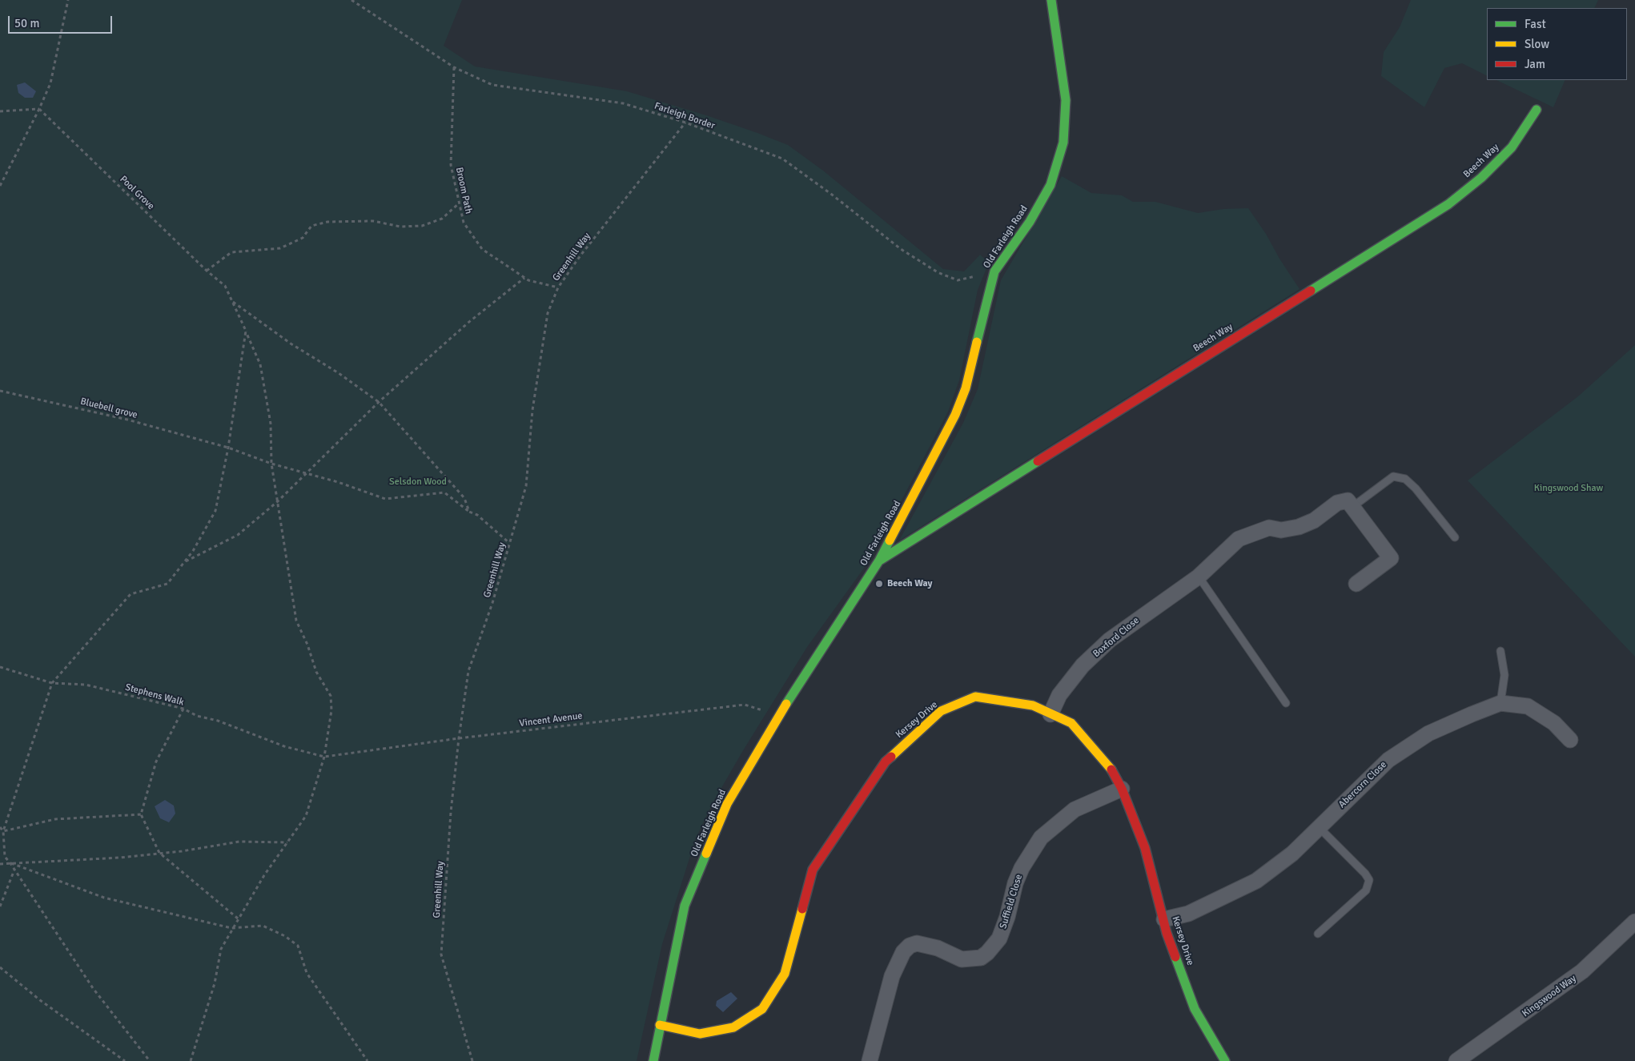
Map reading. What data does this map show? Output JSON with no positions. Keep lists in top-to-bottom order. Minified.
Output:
{"streets":{"street":["Beech Way","Old Farleigh Road","Boxford Close","Kersey Drive","Abercorn Close","Suffield Close","Kingswood Way"],"path":["Farleigh Border","Broom Path","Pool Grove","Greenhill Way","Bluebell grove","Stephens Walk","Vincent Avenue"]},"crossings":[["Farleigh Border","Broom Path"],["Farleigh Border","Old Farleigh Road"],["Farleigh Border","Greenhill Way"],["Beech Way","Old Farleigh Road"],["Broom Path","Greenhill Way"],["Old Farleigh Road","Vincent Avenue"],["Old Farleigh Road","Kersey Drive"],["Greenhill Way","Bluebell grove"],["Greenhill Way","Vincent Avenue"],["Boxford Close","Kersey Drive"],["Stephens Walk","Vincent Avenue"],["Kersey Drive","Abercorn Close"],["Kersey Drive","Suffield Close"]],"parks":["Selsdon Wood","Kingswood Shaw"],"places":["Beech Way"],"legend":["Fast","Slow","Jam"],"scale_bar":"50 m"}
